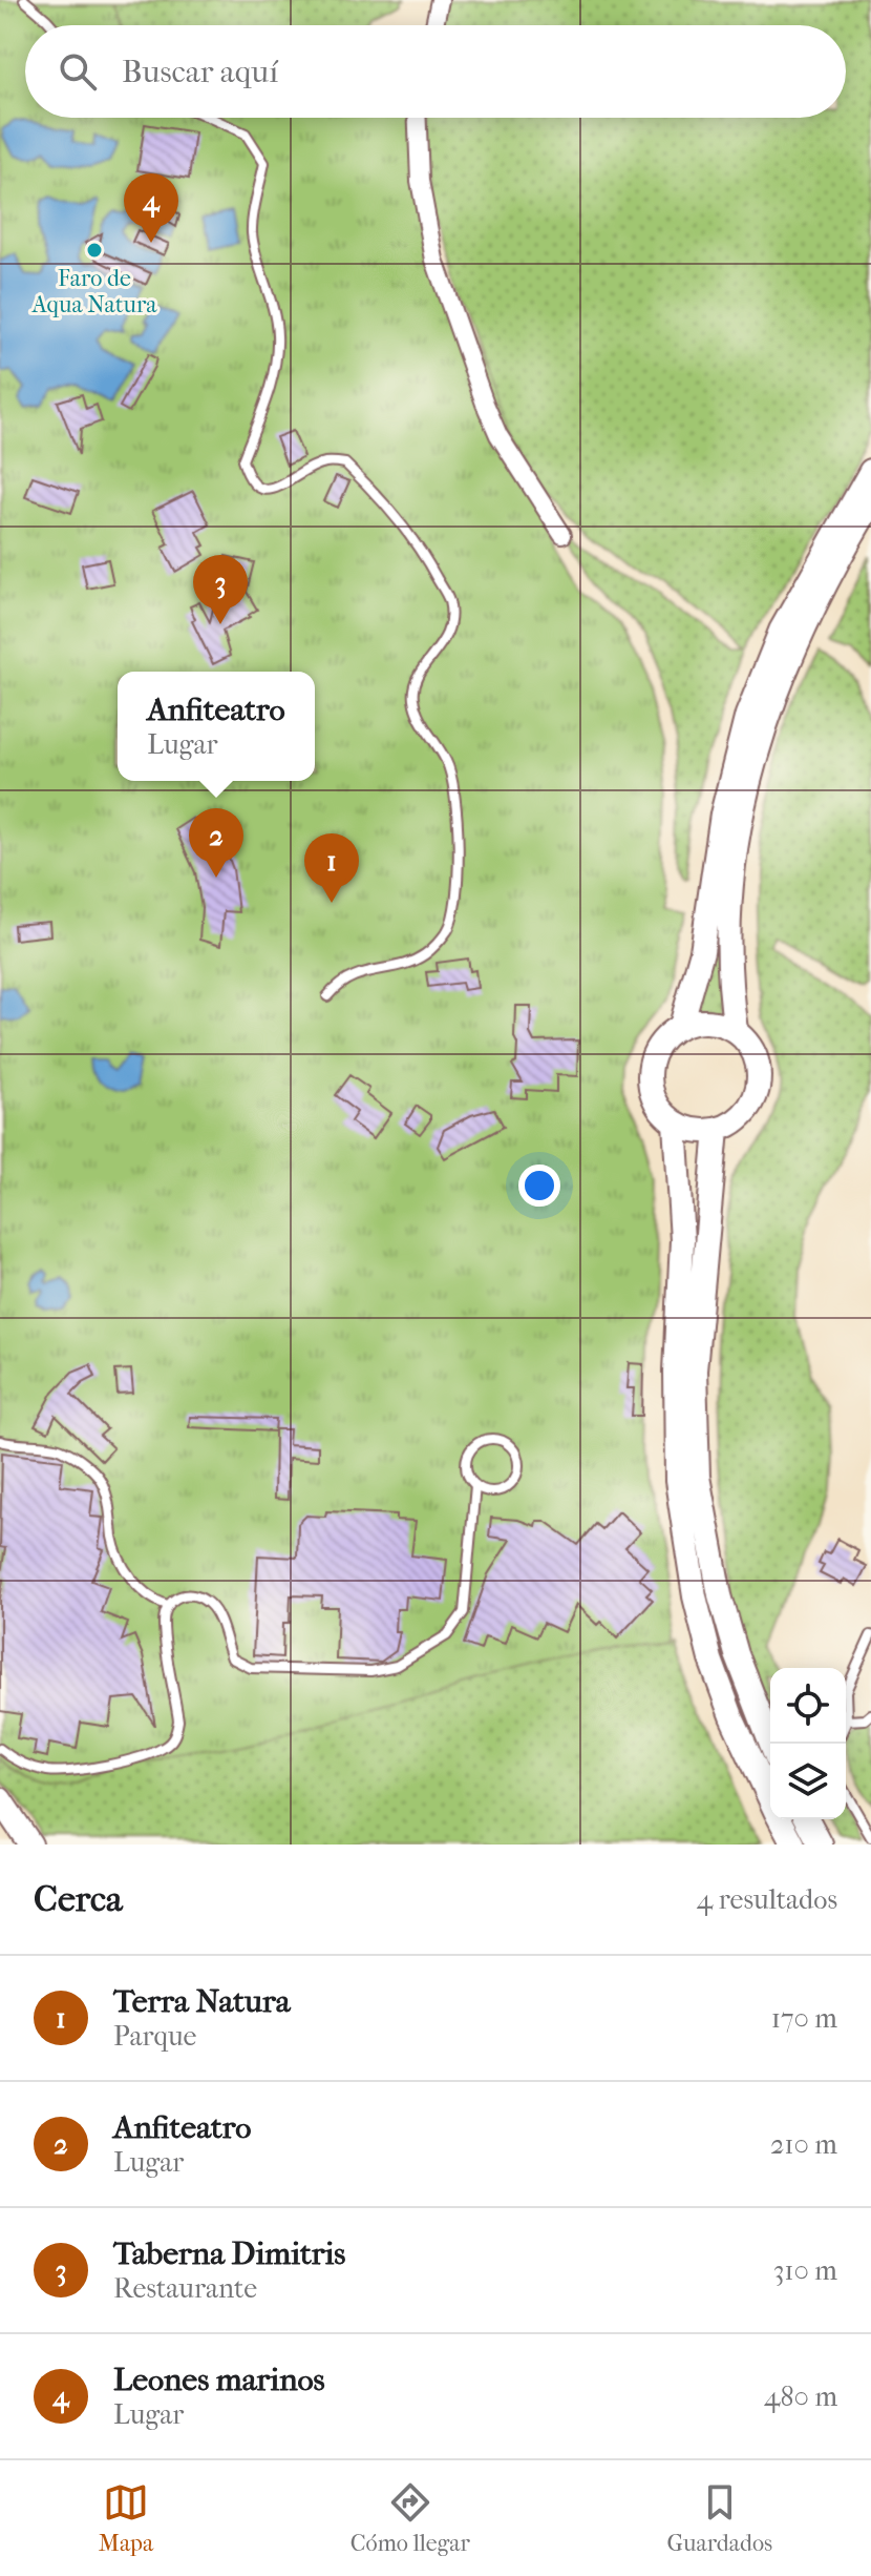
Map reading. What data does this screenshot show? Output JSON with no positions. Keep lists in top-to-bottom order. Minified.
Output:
{"places":["Faro de Aqua Natura"],"page":{"search":"Buscar aquí","pins":["4","3","2","1"],"popup":["Anfiteatro","Lugar"],"heading":["Cerca","4 resultados"],"list":[{"mark":"1","name":"Terra Natura","note":"Parque","value":"170 m"},{"mark":"2","name":"Anfiteatro","note":"Lugar","value":"210 m"},{"mark":"3","name":"Taberna Dimitris","note":"Restaurante","value":"310 m"},{"mark":"4","name":"Leones marinos","note":"Lugar","value":"480 m"}],"nav":["Mapa","Cómo llegar","Guardados"]}}
